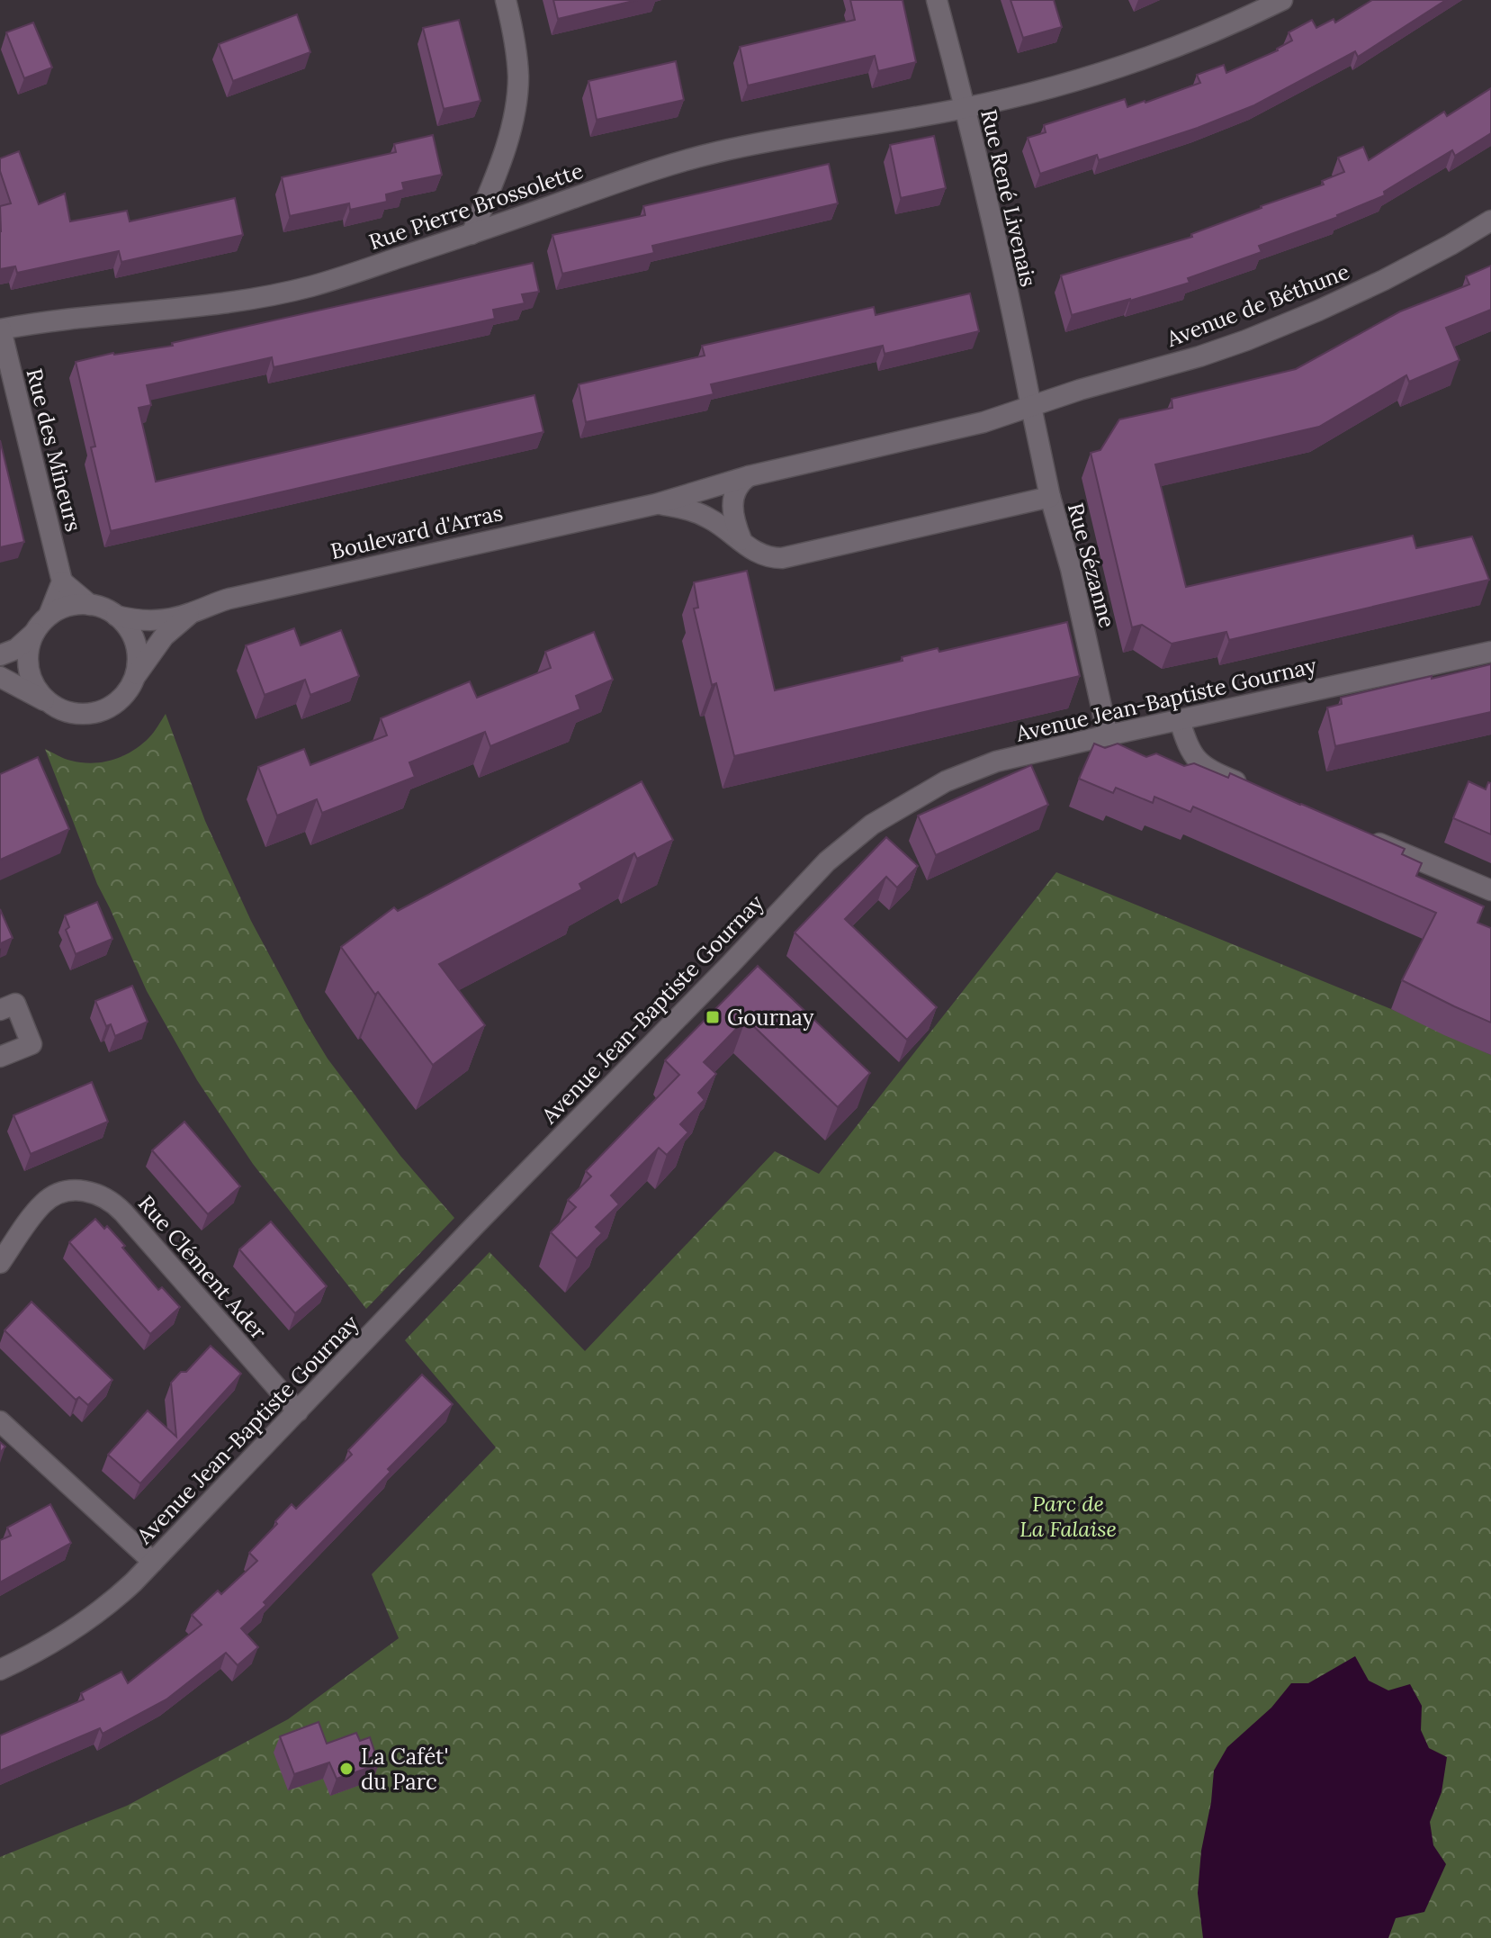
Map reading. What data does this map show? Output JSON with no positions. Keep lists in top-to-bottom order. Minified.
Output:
{"streets":{"street":["Rue René Livenais","Rue Pierre Brossolette","Avenue de Béthune","Rue des Mineurs","Boulevard d'Arras","Rue Sézanne","Avenue Jean-Baptiste Gournay","Rue Clément Ader"]},"crossings":[["Rue René Livenais","Rue Pierre Brossolette"],["Rue René Livenais","Avenue de Béthune"],["Rue René Livenais","Rue Sézanne"],["Rue Pierre Brossolette","Rue des Mineurs"],["Avenue de Béthune","Boulevard d'Arras"],["Avenue de Béthune","Rue Sézanne"],["Rue Sézanne","Avenue Jean-Baptiste Gournay"],["Avenue Jean-Baptiste Gournay","Rue Clément Ader"]],"parks":["Parc de La Falaise"],"places":{"transit":["Gournay"],"other":["La Cafét' du Parc"]}}
